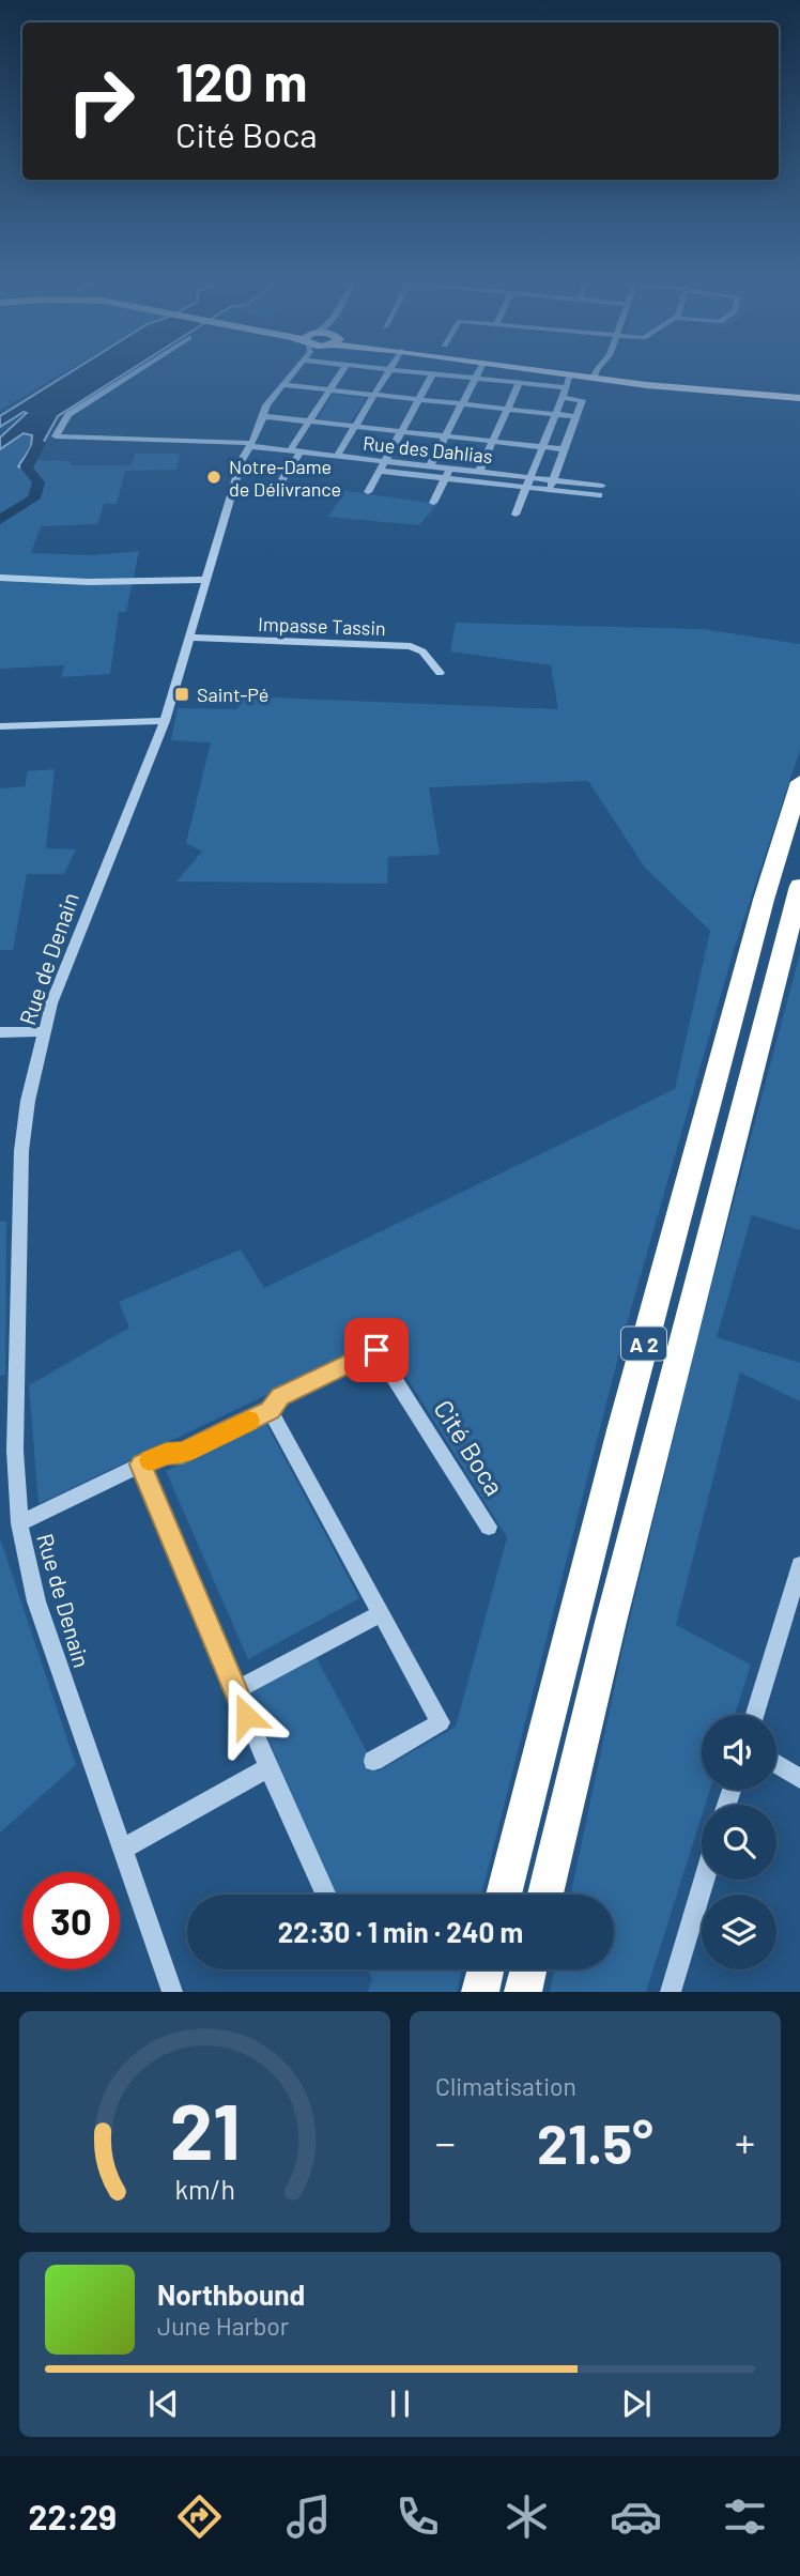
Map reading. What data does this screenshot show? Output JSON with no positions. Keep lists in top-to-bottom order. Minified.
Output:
{"streets":{"highway":["A 2"],"street":["Rue des Dahlias","Impasse Tassin","Rue de Denain","Cité Boca"]},"crossings":[["Impasse Tassin","Rue de Denain"],["Rue de Denain","Cité Boca"]],"places":{"other":["Notre-Dame de Délivrance"],"transit":["Saint-Pé"]},"page":{"turn":["120 m","Cité Boca"],"limit":"30","trip":"22:30 · 1 min · 240 m","tile":"Climatisation","heat":["−","21.5°","+"],"song":["Northbound","June Harbor"],"tabs":"22:29","gauge":["21","km/h"]}}
